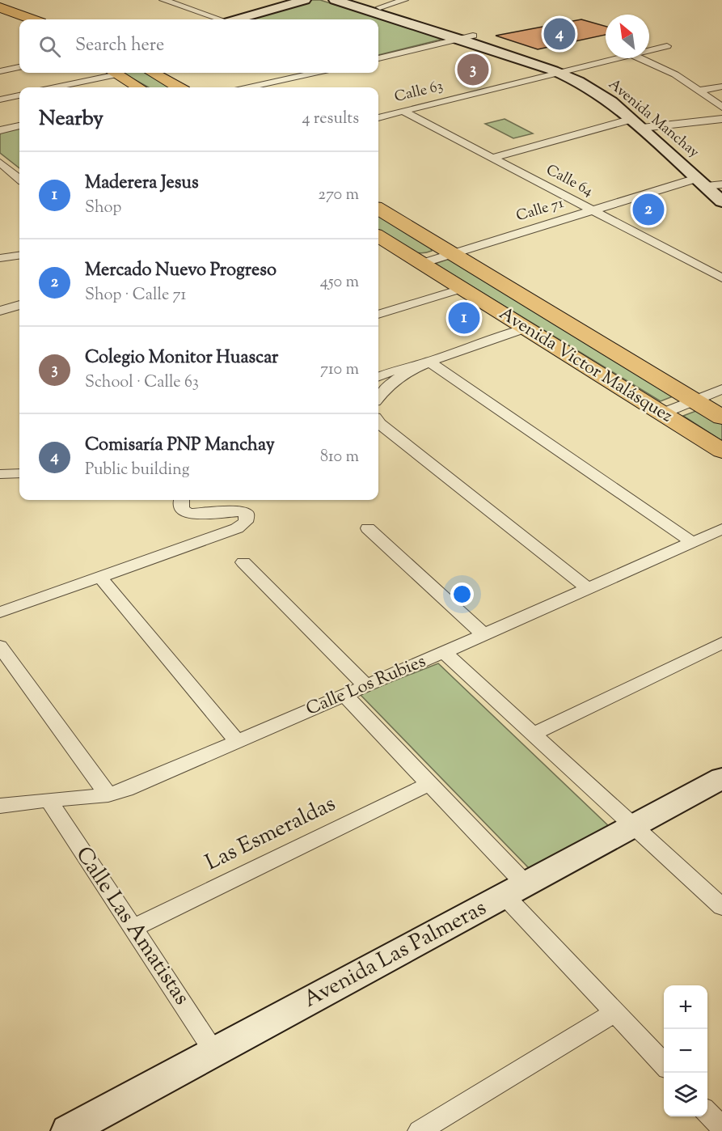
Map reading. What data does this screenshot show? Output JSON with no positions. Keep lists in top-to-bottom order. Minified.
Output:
{"streets":{"main road":["Avenida Victor Malásquez"],"street":["Calle 63","Avenida Manchay","Calle 64","Calle 71","Calle Los Rubies","Las Esmeraldas","Calle Las Amatistas","Avenida Las Palmeras"]},"crossings":[["Calle 63","Avenida Manchay"],["Calle 63","Calle 64"],["Avenida Manchay","Calle 71"],["Calle 64","Calle 71"],["Calle 71","Avenida Victor Malásquez"],["Calle Los Rubies","Calle Las Amatistas"],["Las Esmeraldas","Calle Las Amatistas"],["Calle Las Amatistas","Avenida Las Palmeras"]],"north":"top left","page":{"pins":["4","3","2","1"],"search":"Search here","heading":["Nearby","4 results"],"list":[{"mark":"1","name":"Maderera Jesus","note":"Shop","value":"270 m"},{"mark":"2","name":"Mercado Nuevo Progreso","note":"Shop · Calle 71","value":"450 m"},{"mark":"3","name":"Colegio Monitor Huascar","note":"School · Calle 63","value":"710 m"},{"mark":"4","name":"Comisaría PNP Manchay","note":"Public building","value":"810 m"}],"map_buttons":["+","−"]}}
